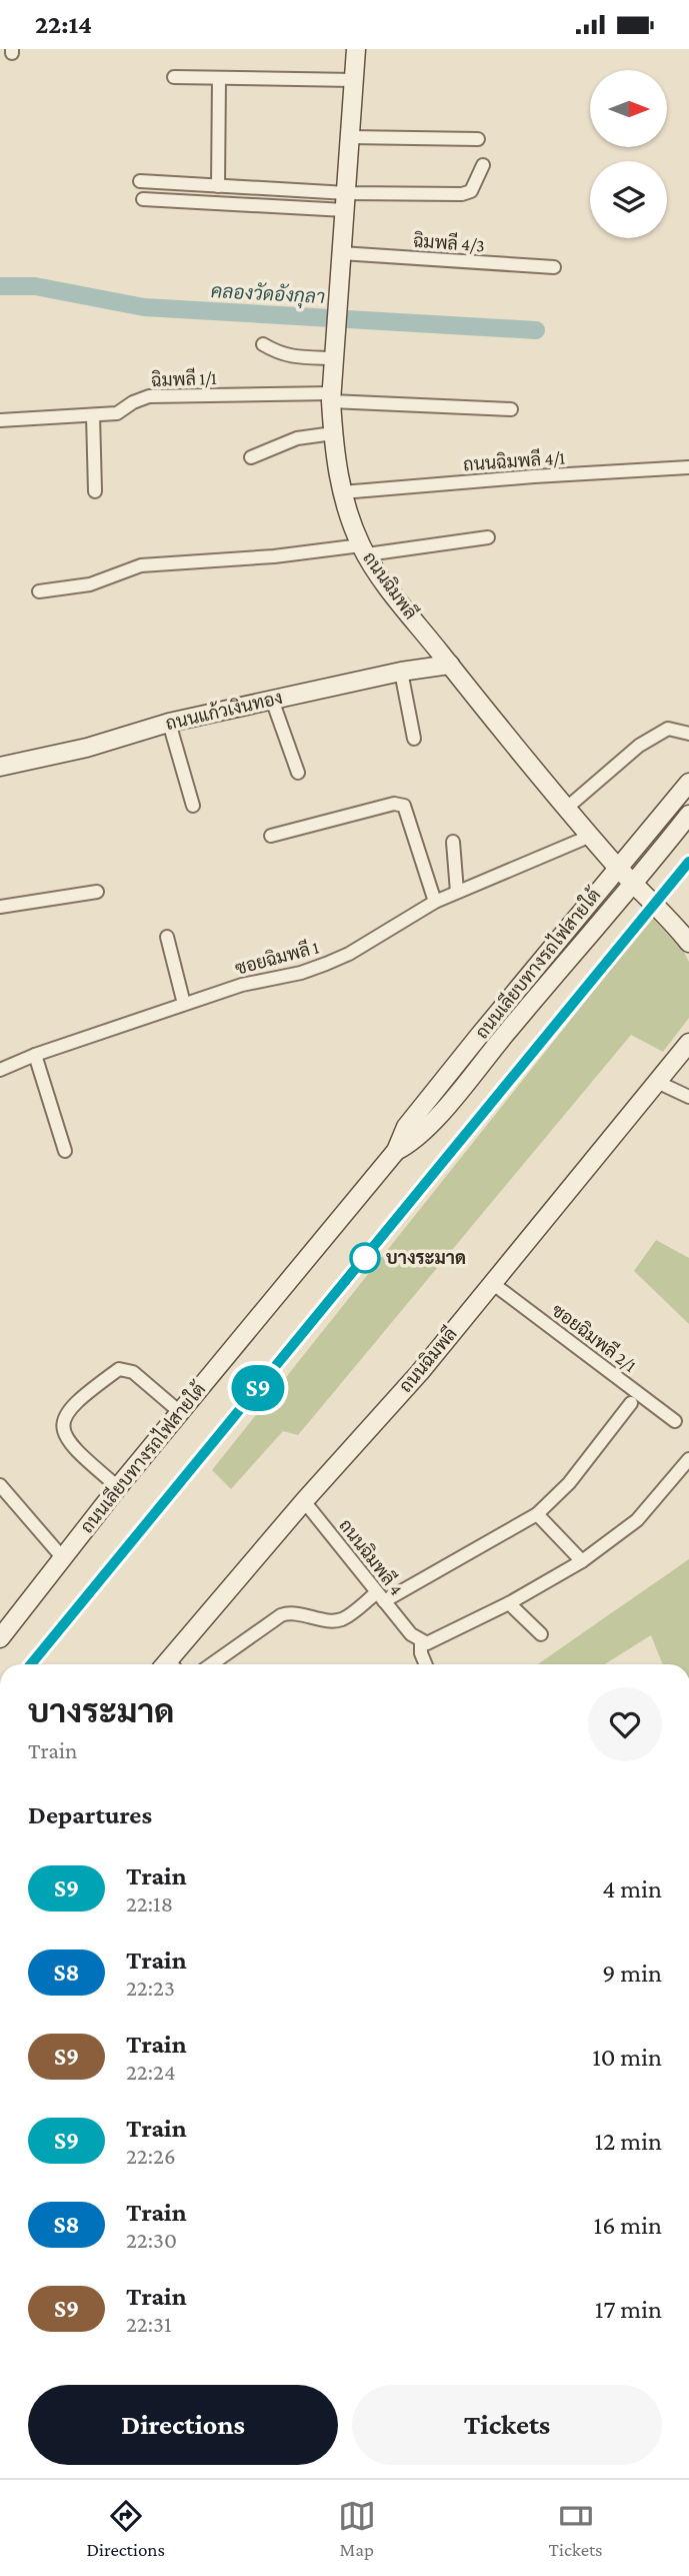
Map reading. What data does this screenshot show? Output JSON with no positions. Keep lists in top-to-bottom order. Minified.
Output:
{"streets":{"street":["ฉิมพลี 4/3","ฉิมพลี 1/1","ถนนฉิมพลี 4/1","ถนนฉิมพลี","ถนนแก้วเงินทอง","ซอยฉิมพลี 1","ถนนเลียบทางรถไฟสายใต้","ซอยฉิมพลี 2/1","ถนนฉิมพลี 4"]},"crossings":[["ฉิมพลี 4/3","ถนนฉิมพลี"],["ฉิมพลี 1/1","ถนนฉิมพลี"],["ถนนฉิมพลี 4/1","ถนนฉิมพลี"],["ถนนฉิมพลี","ถนนแก้วเงินทอง"],["ถนนฉิมพลี","ซอยฉิมพลี 1"],["ถนนฉิมพลี","ถนนเลียบทางรถไฟสายใต้"],["ถนนฉิมพลี","ซอยฉิมพลี 2/1"],["ถนนฉิมพลี","ถนนฉิมพลี 4"]],"water":["คลองวัดอังกุลา"],"places":["บางระมาด"],"north":"right","page":{"status":"22:14","on_map":"S9","heading":[["บางระมาด","Train"],"Departures"],"list":[{"mark":"S9","name":"Train","note":"22:18","value":"4 min"},{"mark":"S8","name":"Train","note":"22:23","value":"9 min"},{"mark":"S9","name":"Train","note":"22:24","value":"10 min"},{"mark":"S9","name":"Train","note":"22:26","value":"12 min"},{"mark":"S8","name":"Train","note":"22:30","value":"16 min"},{"mark":"S9","name":"Train","note":"22:31","value":"17 min"}],"buttons":["Directions","Tickets"],"tabs":["Directions","Map","Tickets"]}}
